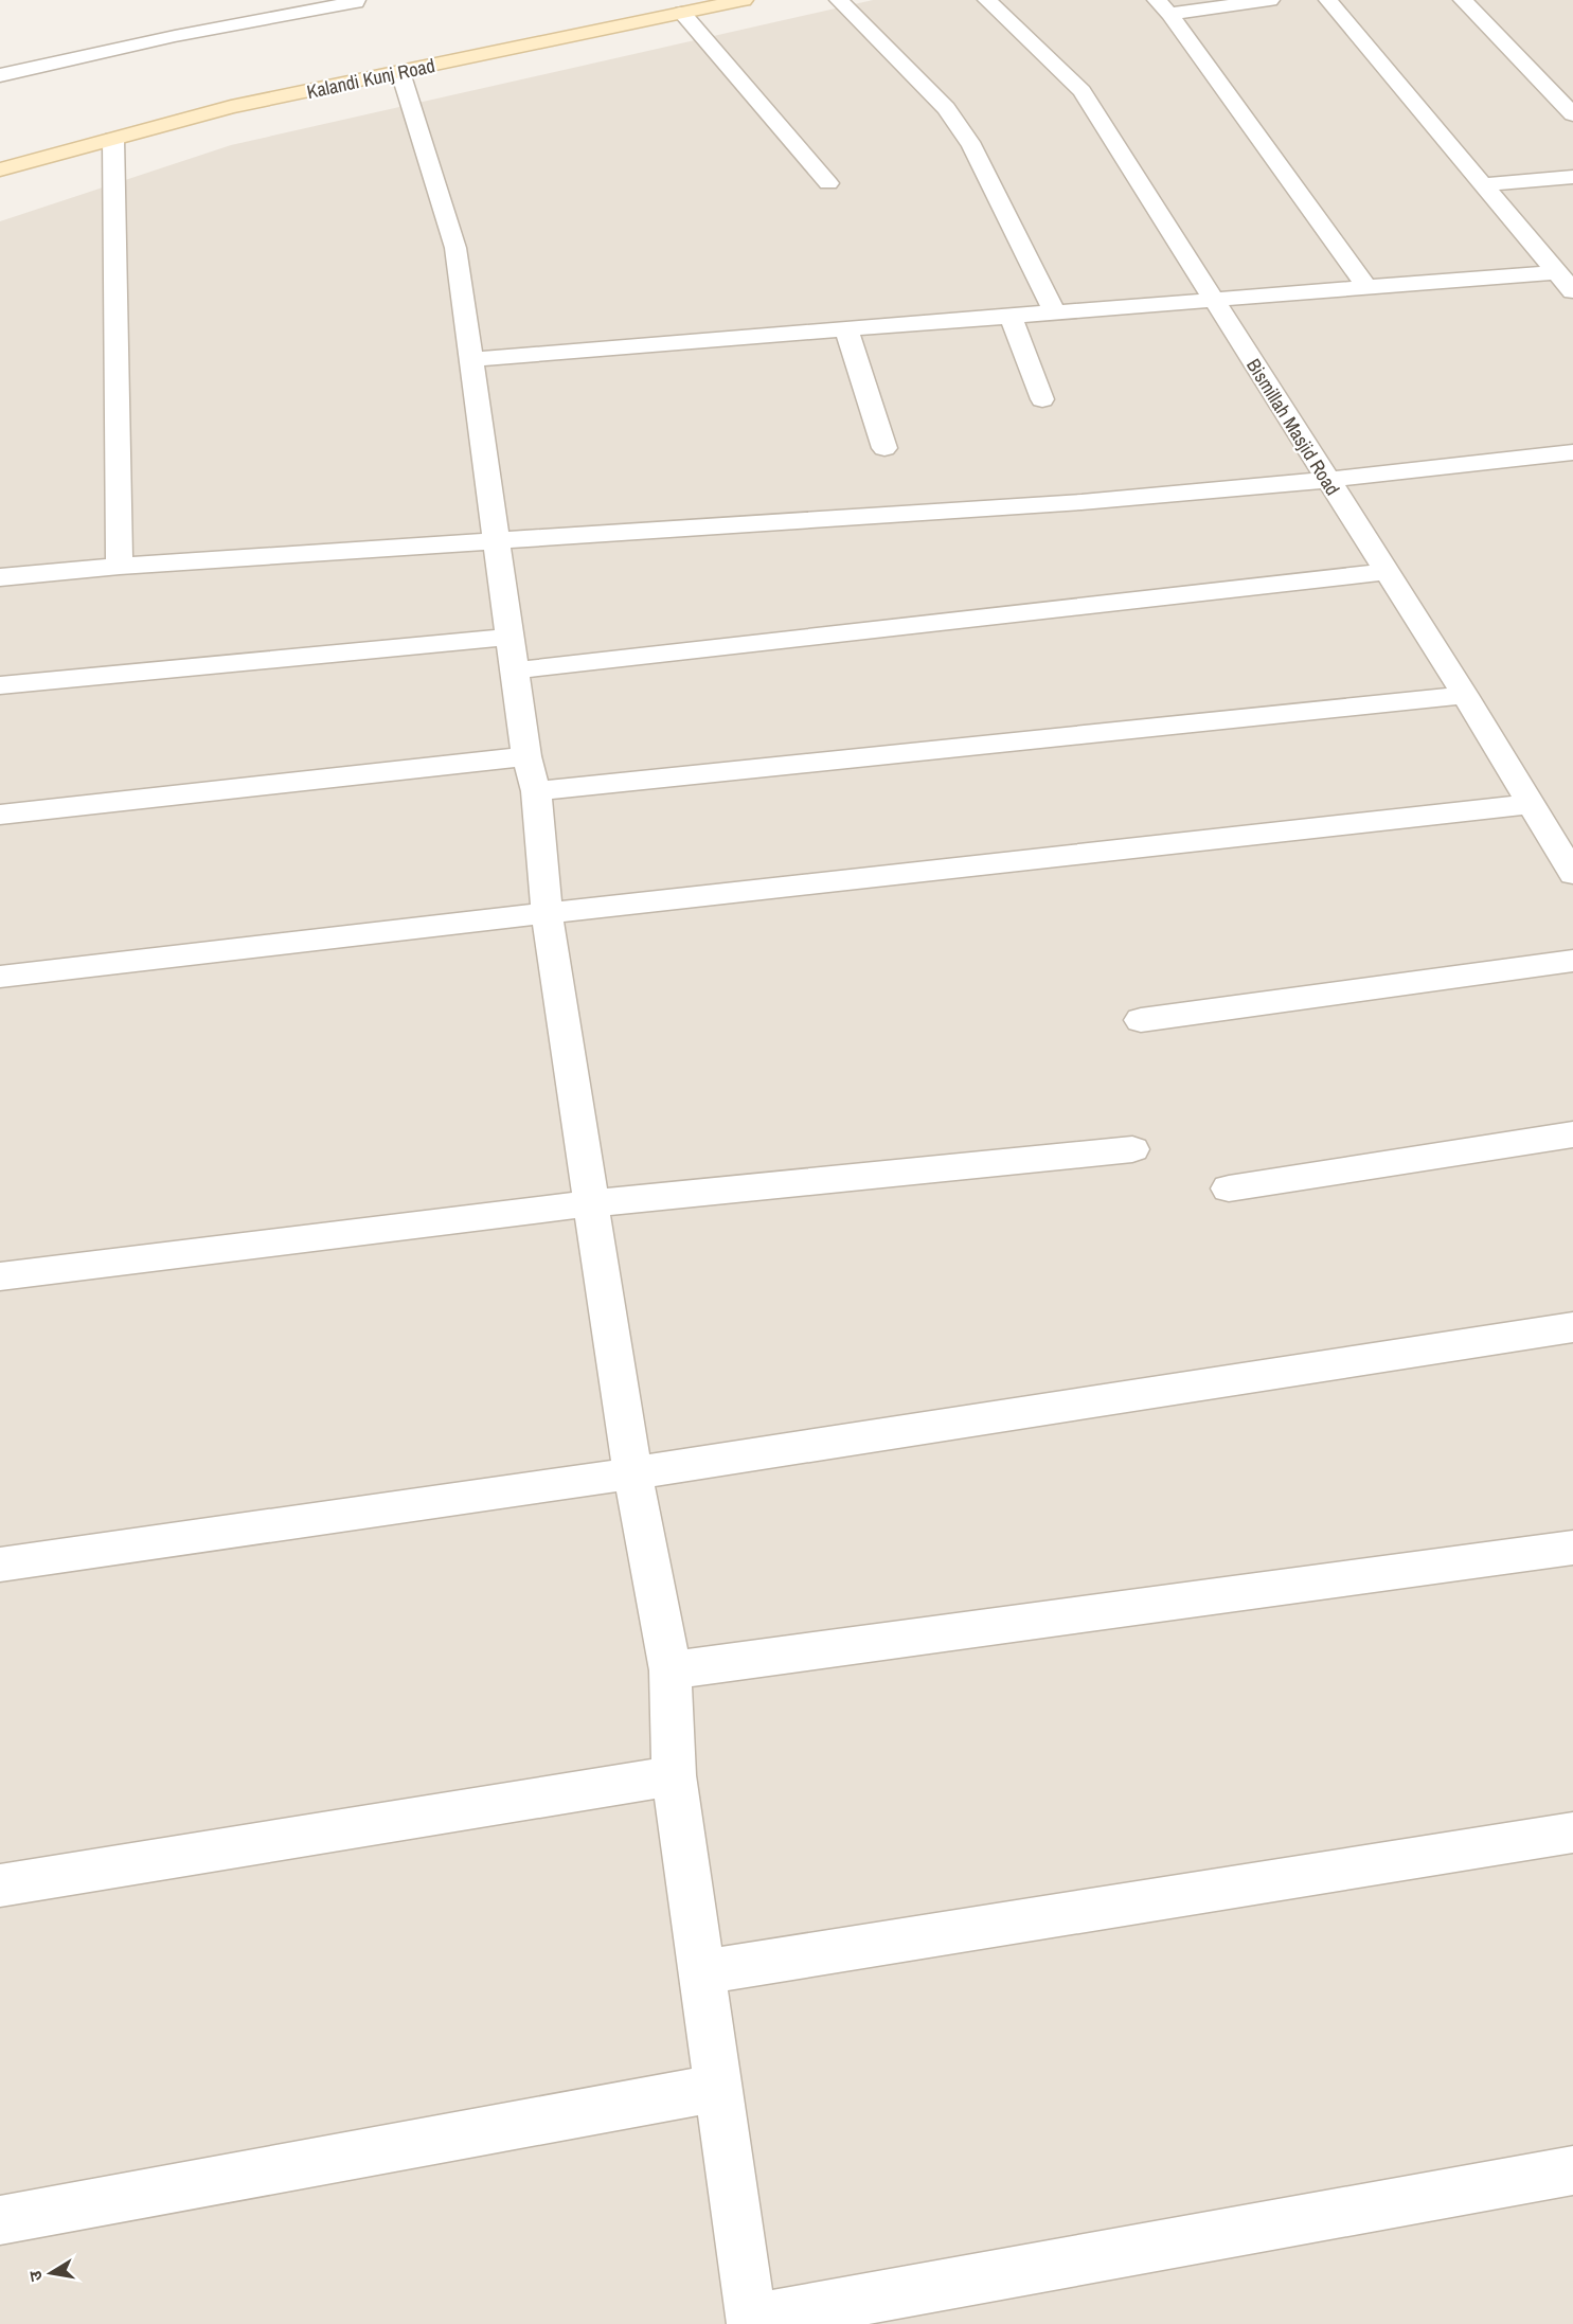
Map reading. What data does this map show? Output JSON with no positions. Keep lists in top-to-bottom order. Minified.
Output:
{"streets":{"street":["Kalandi Kunj Road","Bismillah Masjid Road"]},"north":"left"}
